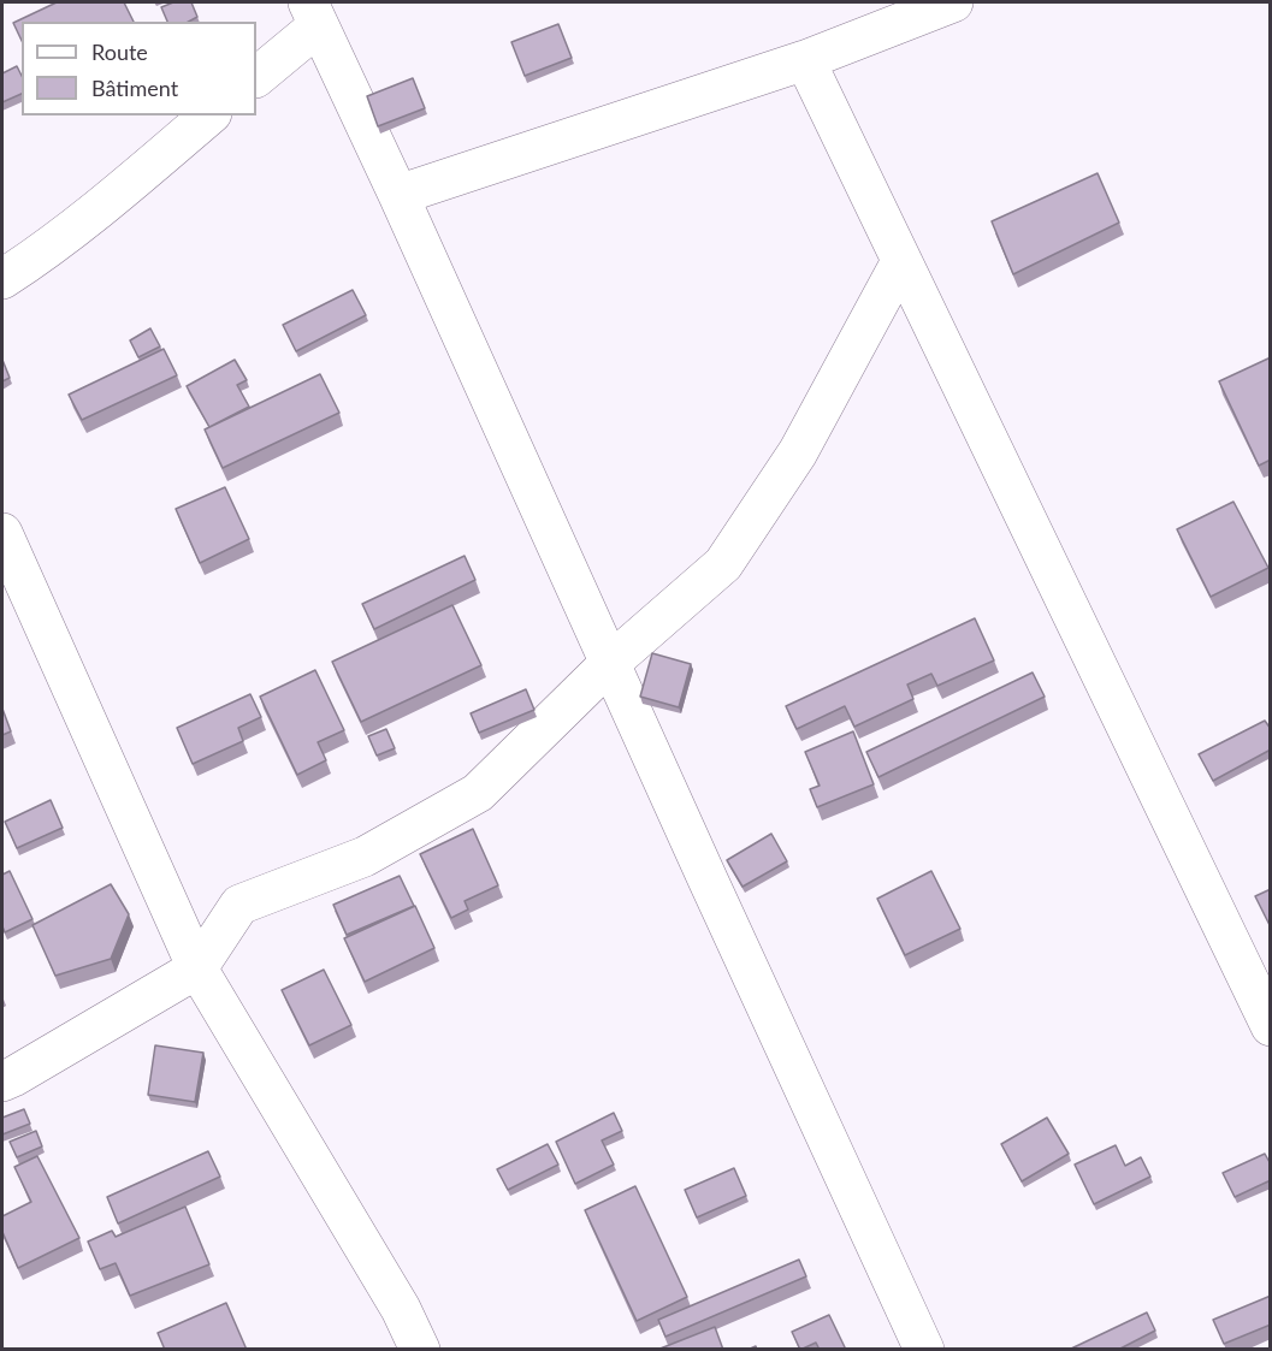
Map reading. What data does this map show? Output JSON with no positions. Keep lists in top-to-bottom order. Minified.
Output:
{"legend":["Route","Bâtiment"]}
